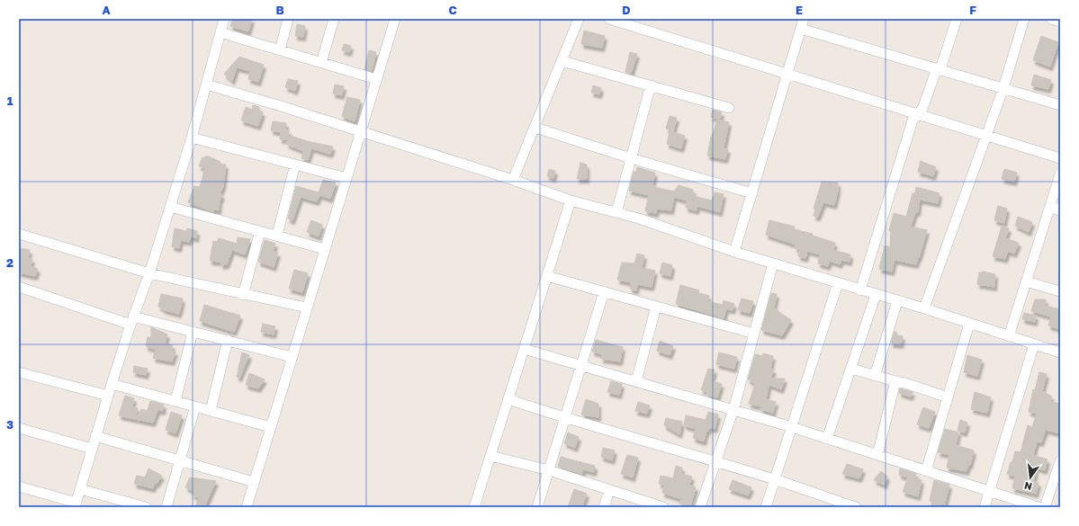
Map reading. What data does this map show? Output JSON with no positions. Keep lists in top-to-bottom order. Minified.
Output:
{"north":"bottom","grid":{"columns":["A","B","C","D","E","F"],"rows":["1","2","3"]}}
